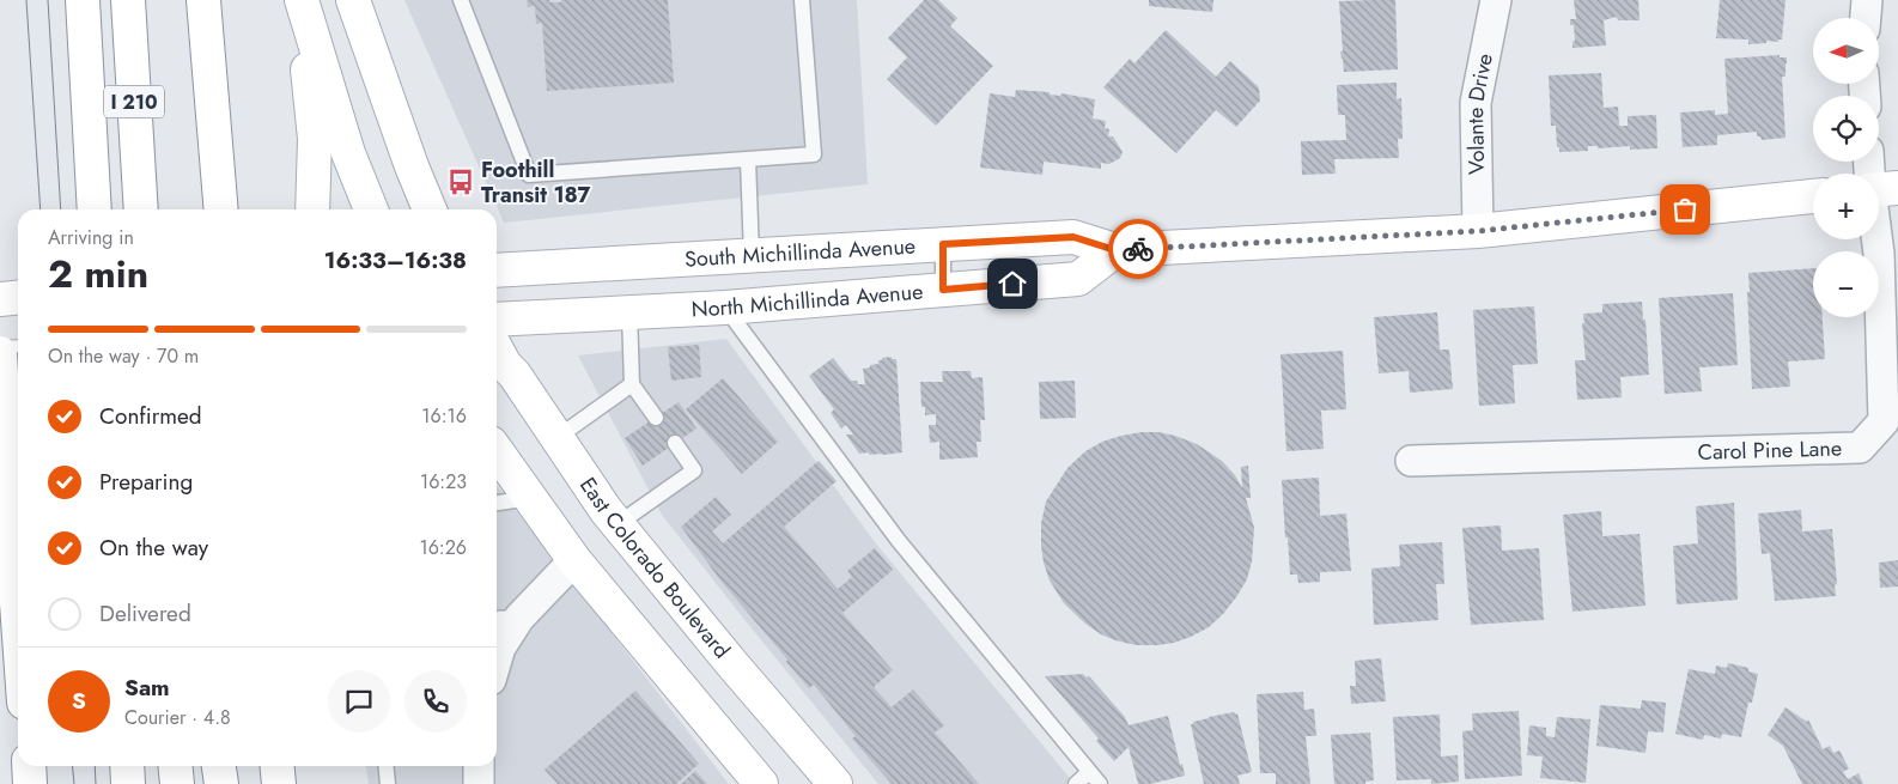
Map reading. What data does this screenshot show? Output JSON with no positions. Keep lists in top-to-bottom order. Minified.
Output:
{"streets":{"main road":["I 210","South Michillinda Avenue","North Michillinda Avenue","East Colorado Boulevard"],"street":["Volante Drive","Carol Pine Lane"]},"crossings":[["Volante Drive","South Michillinda Avenue"],["South Michillinda Avenue","North Michillinda Avenue"]],"places":{"bus stop":["Foothill Transit 187"]},"north":"left","page":{"map_buttons":["+","−"],"heading":["2 min","Arriving in","16:33–16:38"],"panel":["Sam","Courier · 4.8"],"bar":"On the way · 70 m","list":[["Confirmed","16:16"],["Preparing","16:23"],["On the way","16:26"],"Delivered"],"round":"S"}}
